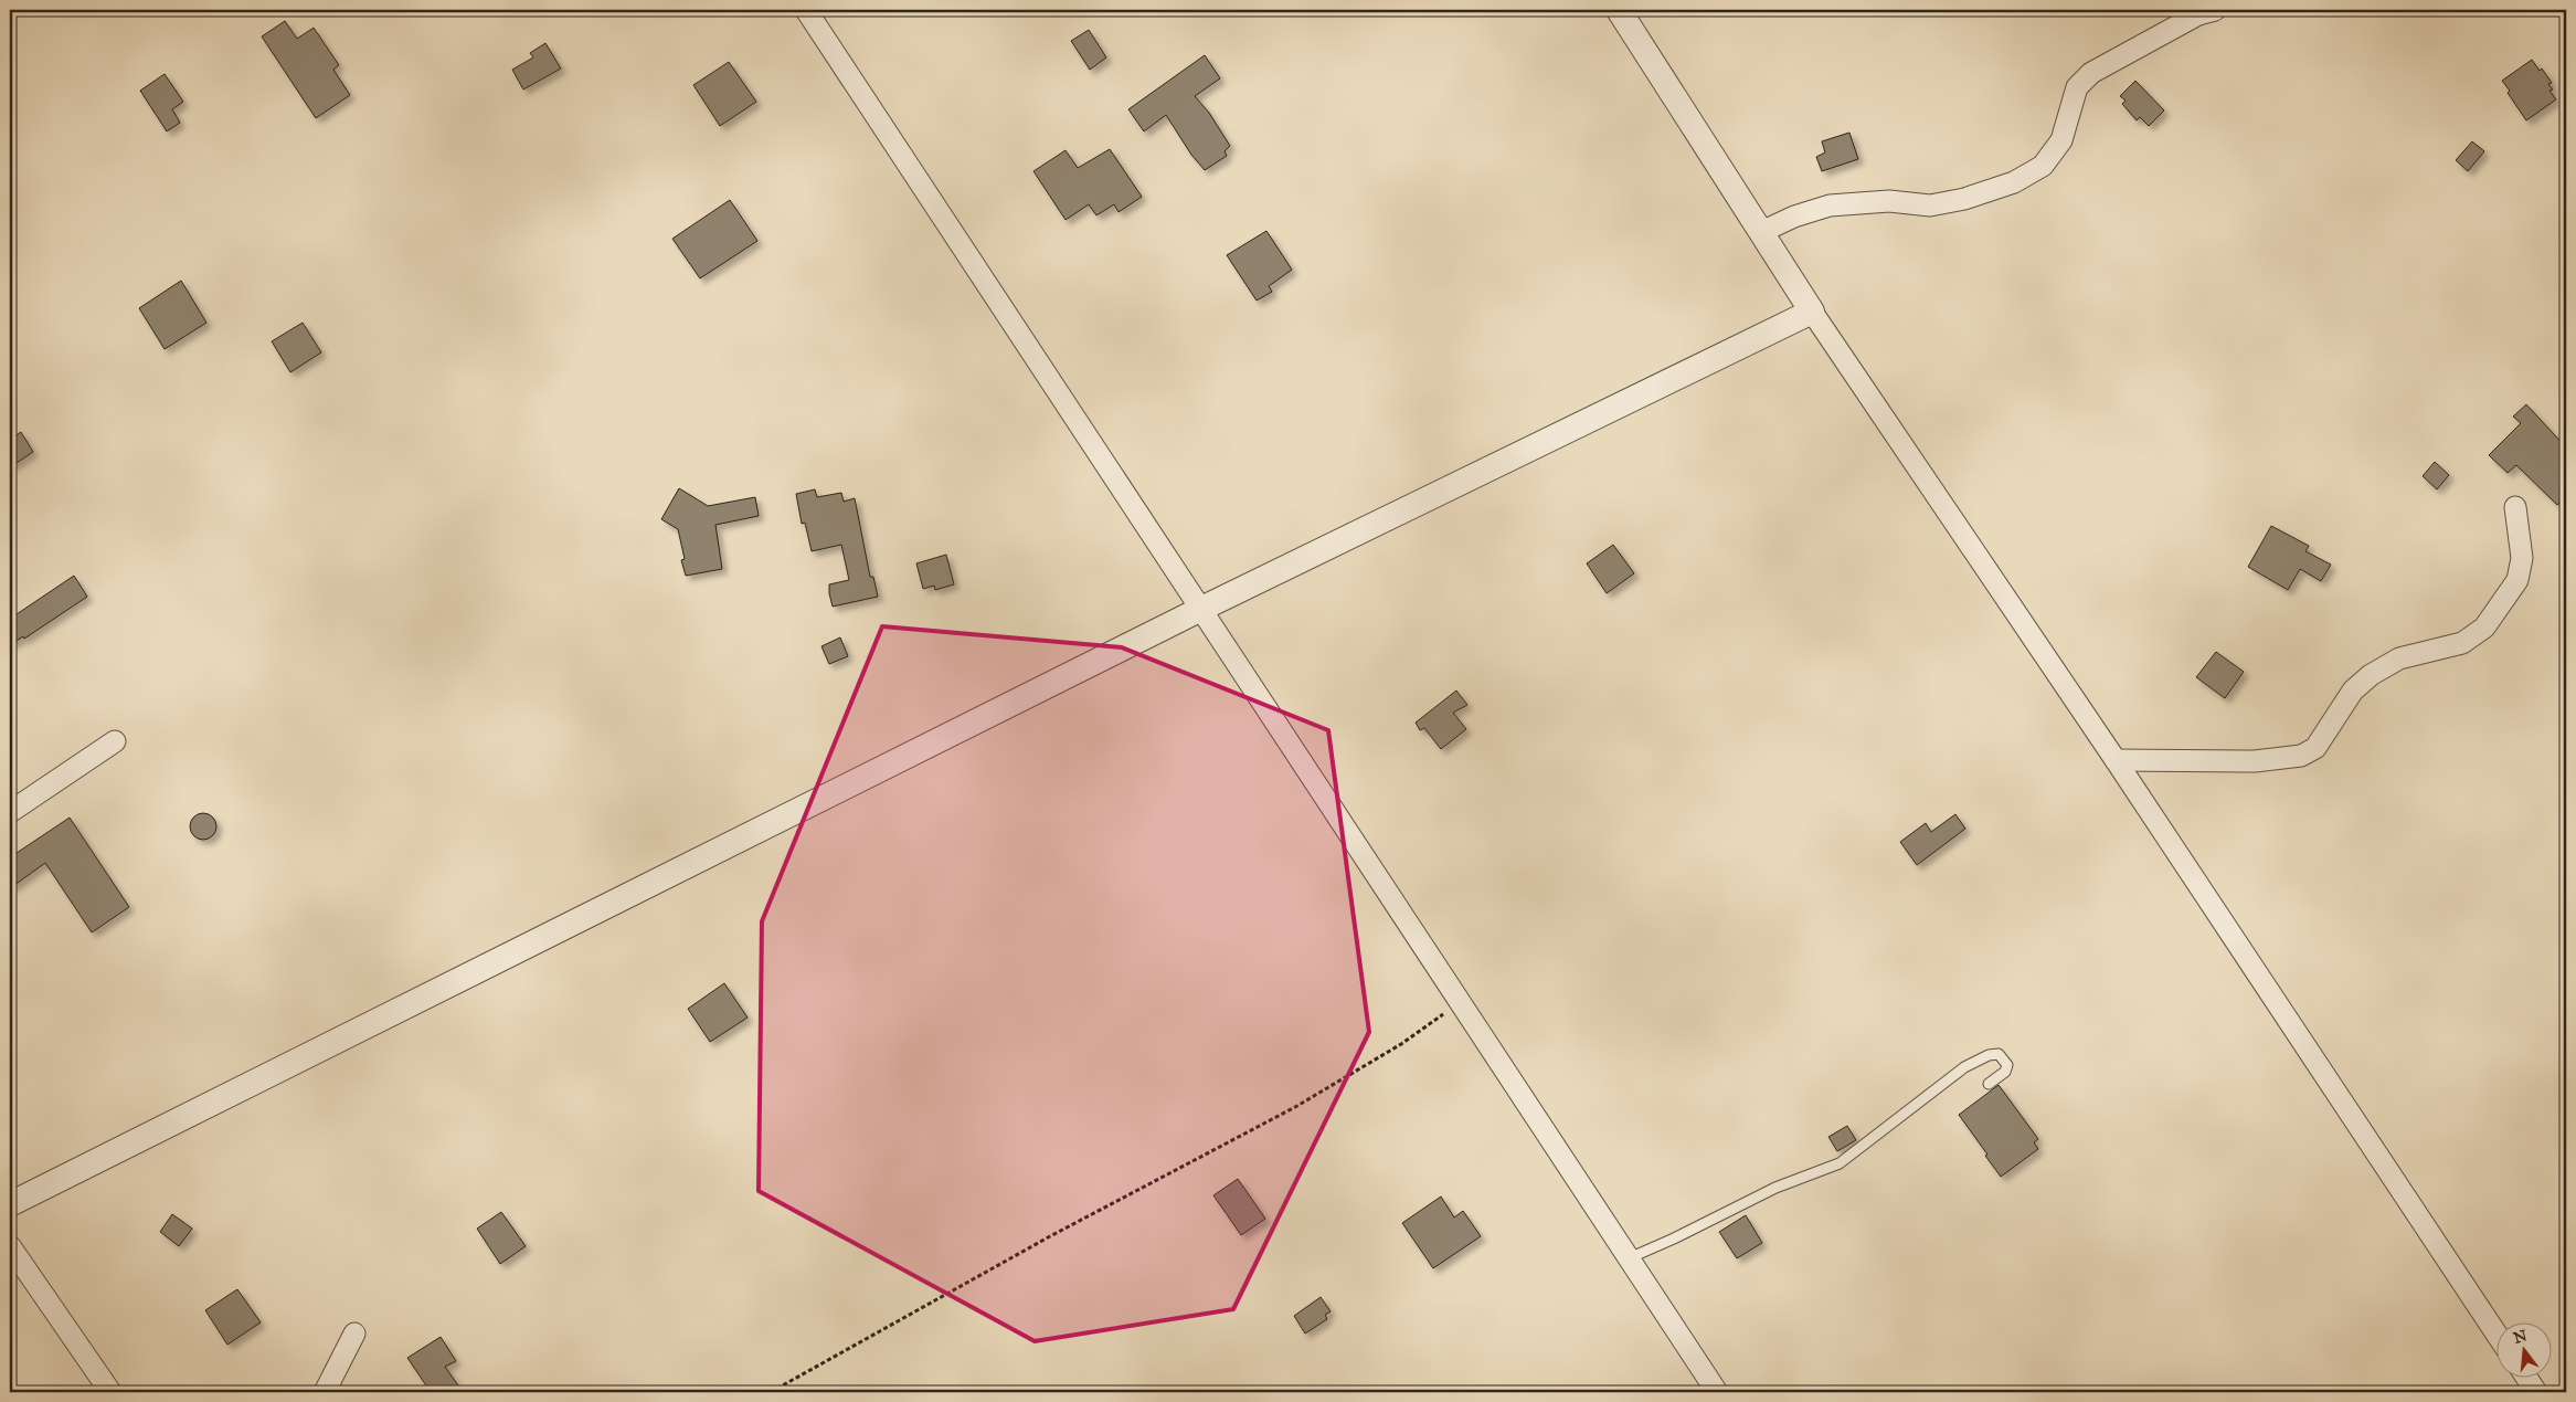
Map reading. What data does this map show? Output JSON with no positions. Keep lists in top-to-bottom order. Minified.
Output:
{"north":"top"}
